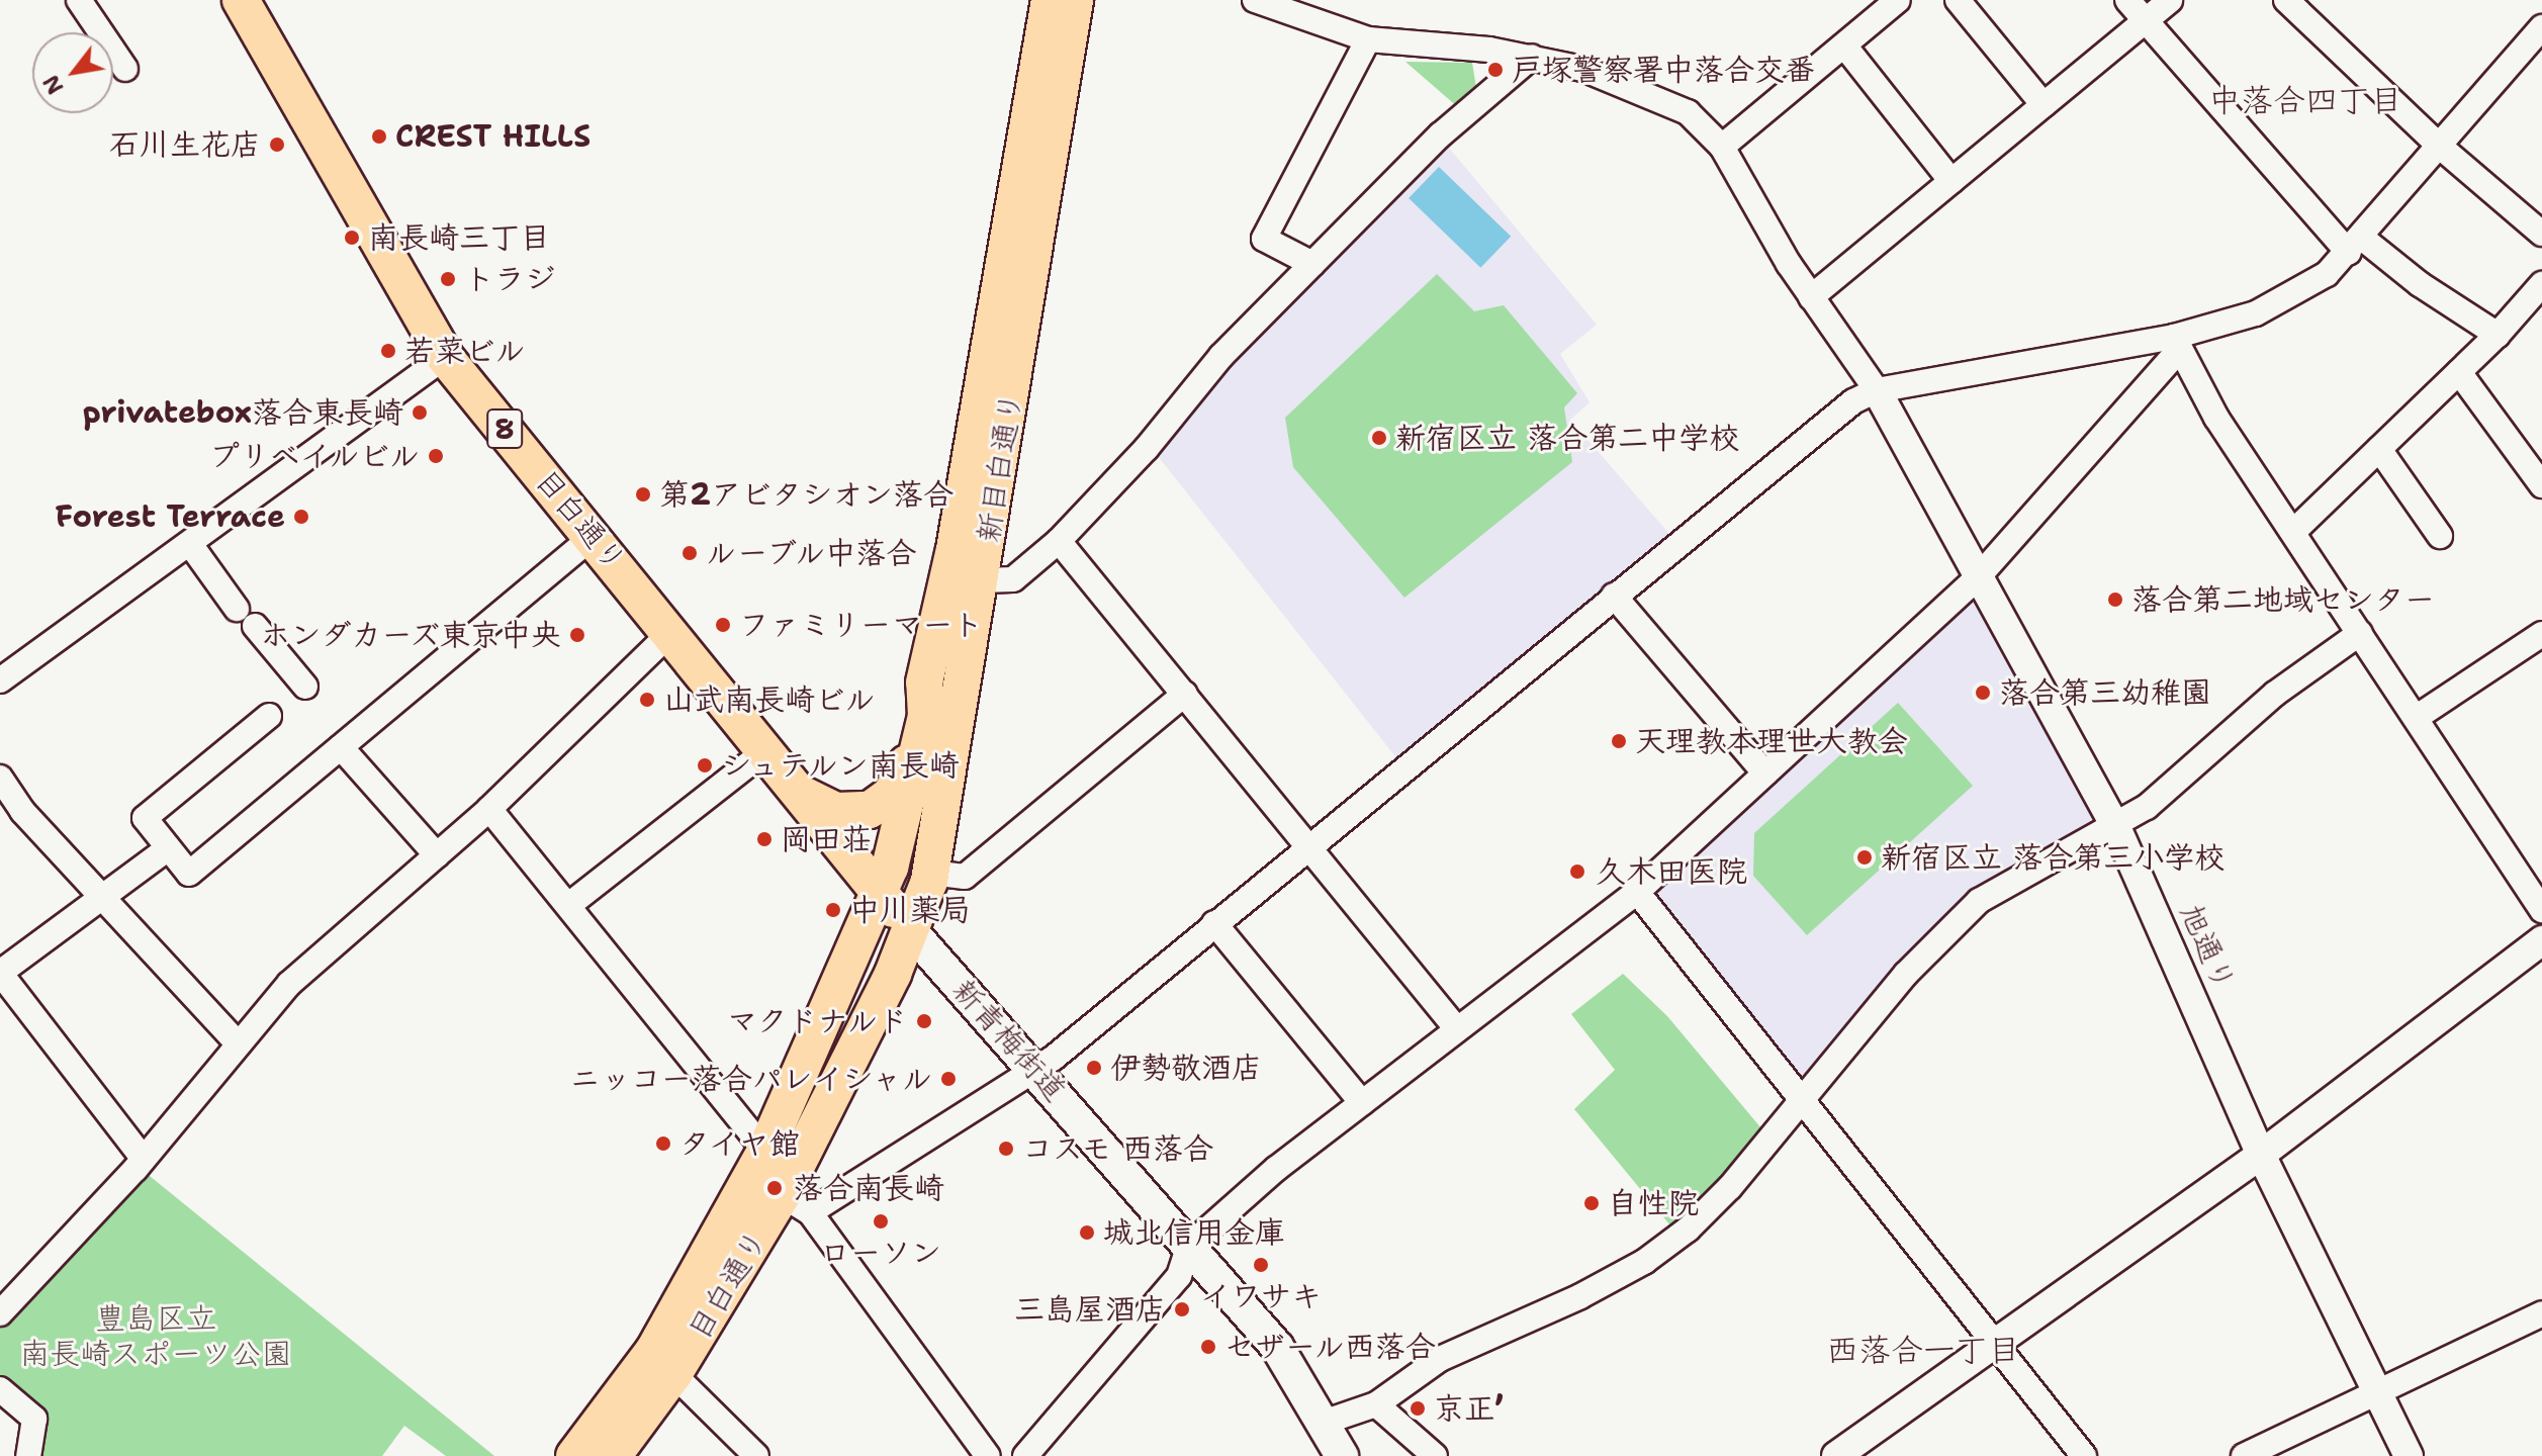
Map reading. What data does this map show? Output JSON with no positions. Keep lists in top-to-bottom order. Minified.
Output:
{"streets":{"main road":["8","新目白通り","目白通り","新青梅街道"],"street":["旭通り"]},"crossings":[["8","新目白通り"],["8","目白通り"],["新目白通り","目白通り"],["新目白通り","新青梅街道"],["目白通り","新青梅街道"]],"districts":["中落合四丁目","西落合一丁目"],"parks":["豊島区立 南長崎スポーツ公園"],"places":["戸塚警察署中落合交番","CREST HILLS","石川生花店","南長崎三丁目","トラジ","若菜ビル","privatebox落合東長崎","新宿区立 落合第二中学校","プリベイルビル","第2アビタシオン落合","Forest Terrace","ルーブル中落合","落合第二地域センター","ファミリーマート","ホンダカーズ東京中央","落合第三幼稚園","山武南長崎ビル","天理教本理世大教会","シュテルン南長崎","岡田荘","新宿区立 落合第三小学校","久木田医院","中川薬局","マクドナルド","伊勢敬酒店","ニッコー落合パレイシャル","タイヤ館","コスモ 西落合","落合南長崎","自性院","ローソン","城北信用金庫","イワサキ","三島屋酒店","セザール西落合","京正’"],"north":"bottom left"}
